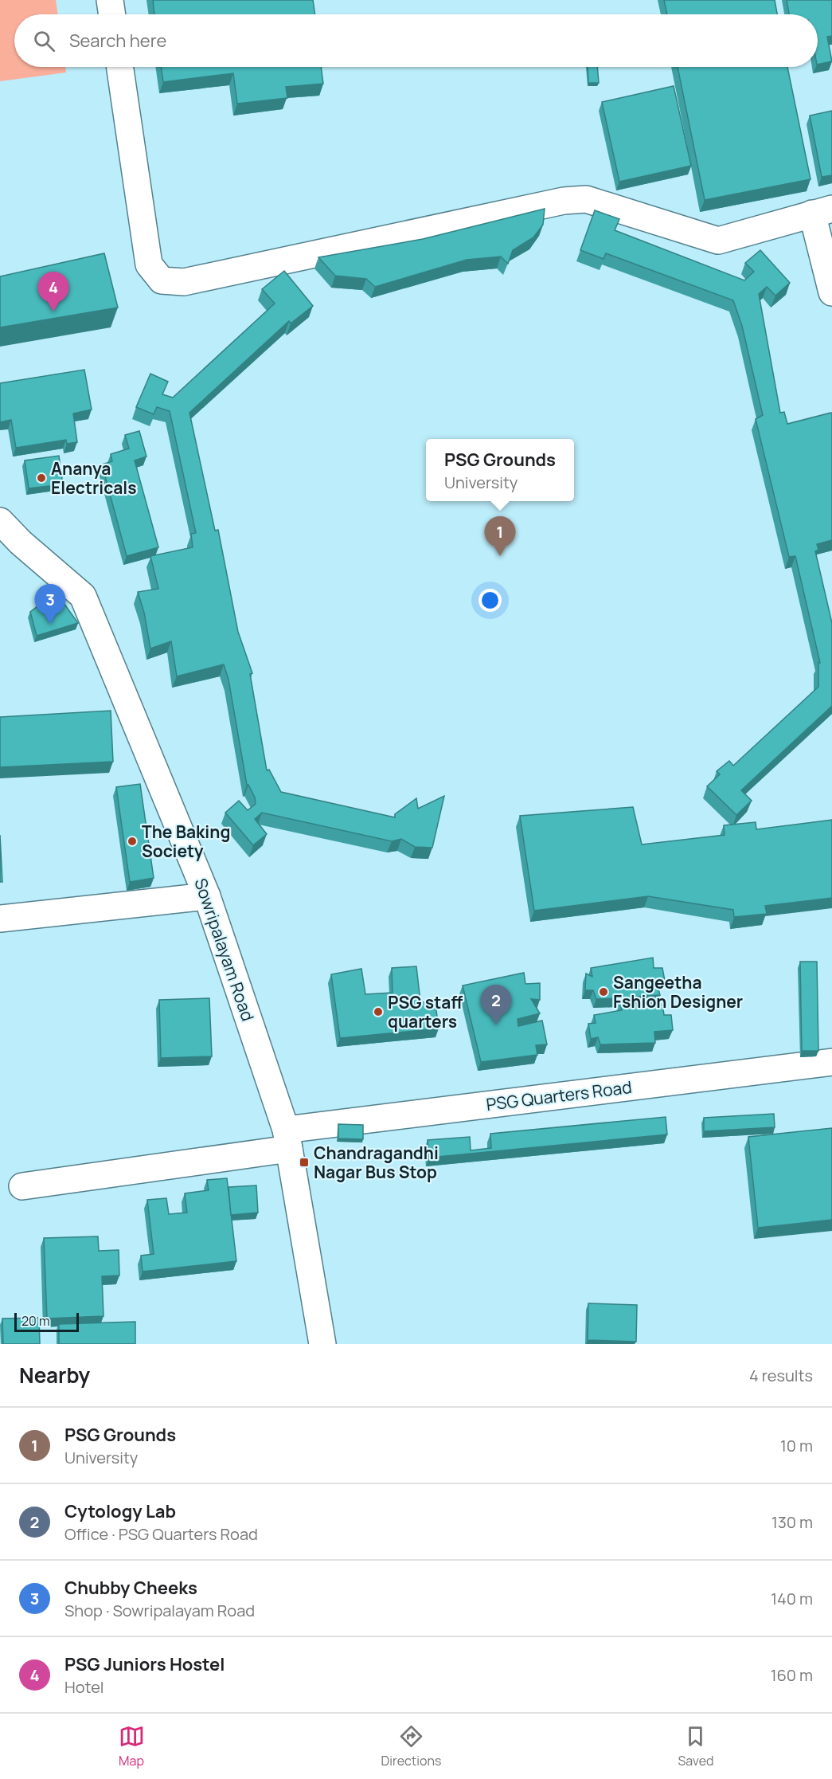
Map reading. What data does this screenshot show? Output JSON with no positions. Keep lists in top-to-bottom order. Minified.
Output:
{"streets":{"street":["Sowripalayam Road","PSG Quarters Road"]},"crossings":[["Sowripalayam Road","PSG Quarters Road"]],"places":{"other":["Ananya Electricals","The Baking Society","Sangeetha Fshion Designer","PSG staff quarters"],"transit":["Chandragandhi Nagar Bus Stop"]},"scale_bar":"20 m","page":{"search":"Search here","pins":["4","1","3","2"],"popup":["PSG Grounds","University"],"scale":"20 m","heading":["Nearby","4 results"],"list":[{"mark":"1","name":"PSG Grounds","note":"University","value":"10 m"},{"mark":"2","name":"Cytology Lab","note":"Office · PSG Quarters Road","value":"130 m"},{"mark":"3","name":"Chubby Cheeks","note":"Shop · Sowripalayam Road","value":"140 m"},{"mark":"4","name":"PSG Juniors Hostel","note":"Hotel","value":"160 m"}],"nav":["Map","Directions","Saved"]}}
